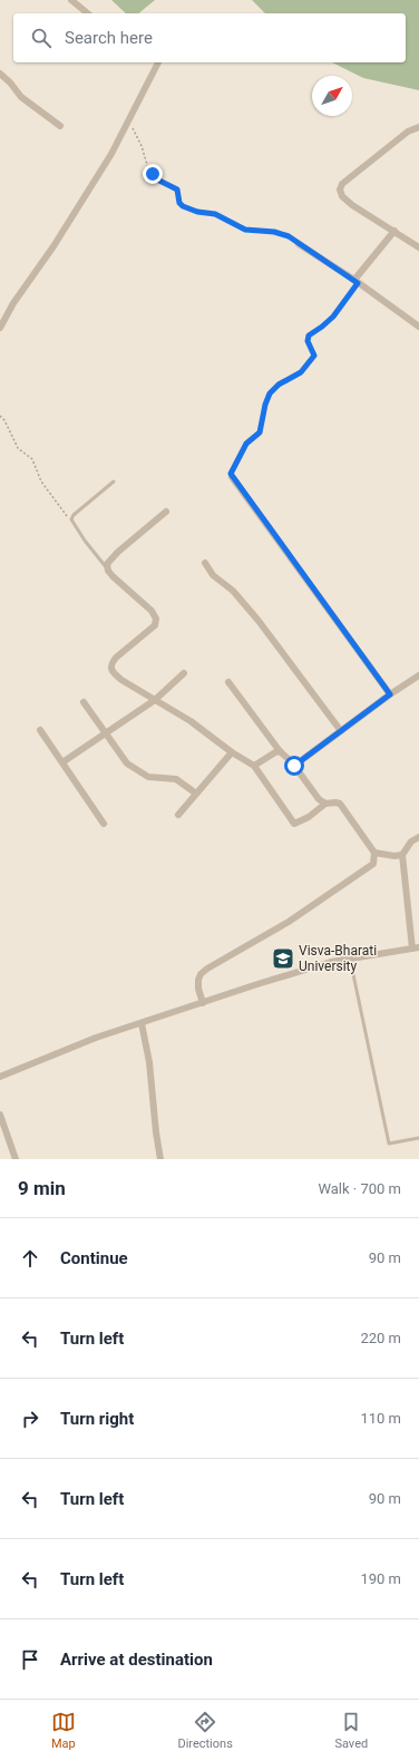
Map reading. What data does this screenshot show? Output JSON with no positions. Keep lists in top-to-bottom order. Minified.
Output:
{"places":{"school or university":["Visva-Bharati University"]},"north":"top right","page":{"search":"Search here","heading":["9 min","Walk · 700 m"],"list":[["Continue","90 m"],["Turn left","220 m"],["Turn right","110 m"],["Turn left","90 m"],["Turn left","190 m"],"Arrive at destination"],"nav":["Map","Directions","Saved"]}}
